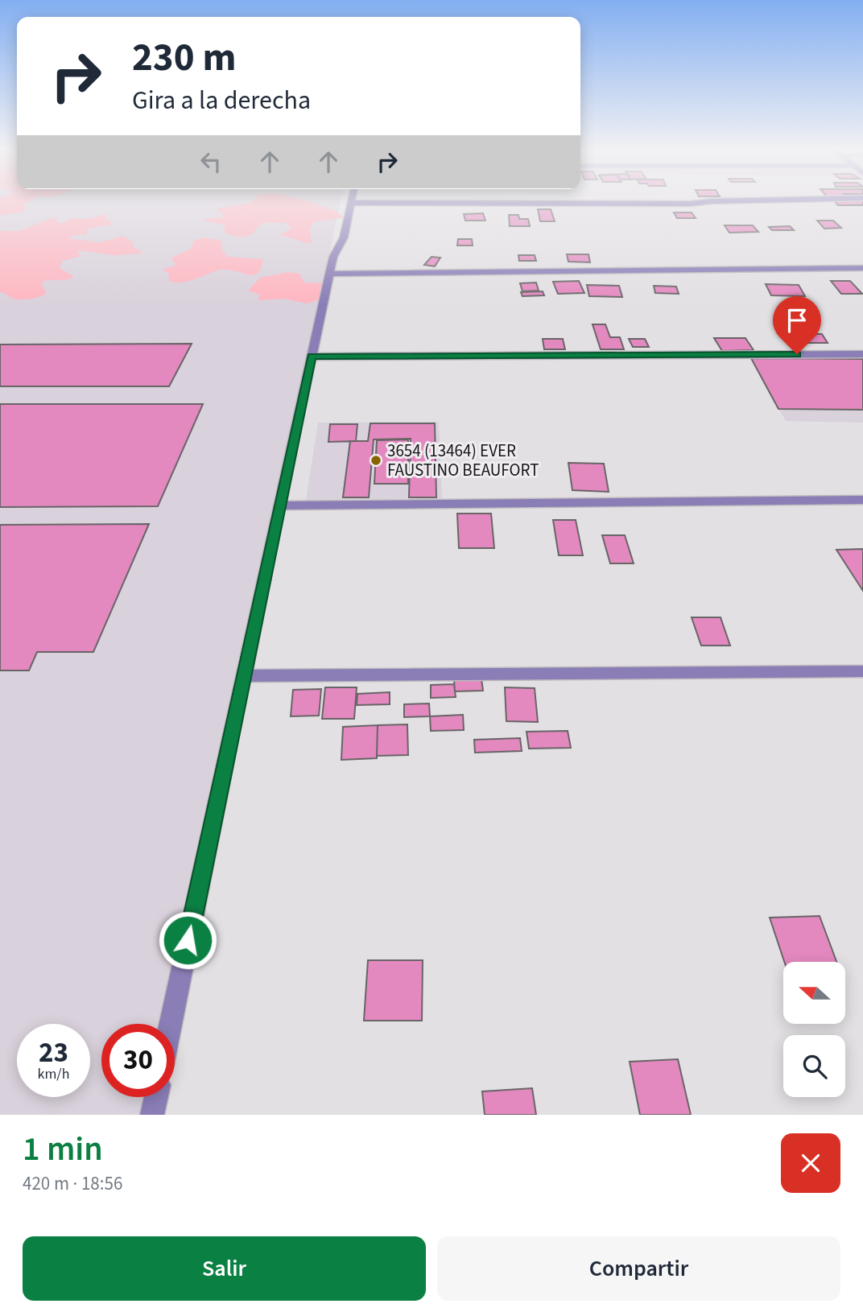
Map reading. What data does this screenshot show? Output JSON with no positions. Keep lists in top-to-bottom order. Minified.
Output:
{"places":["3654 (13464) EVER FAUSTINO BEAUFORT"],"north":"left","page":{"turn":["230 m","Gira a la derecha"],"speed":"23 km/h","limit":"30","heading":["1 min","420 m · 18:56"],"buttons":["Salir","Compartir"]}}
